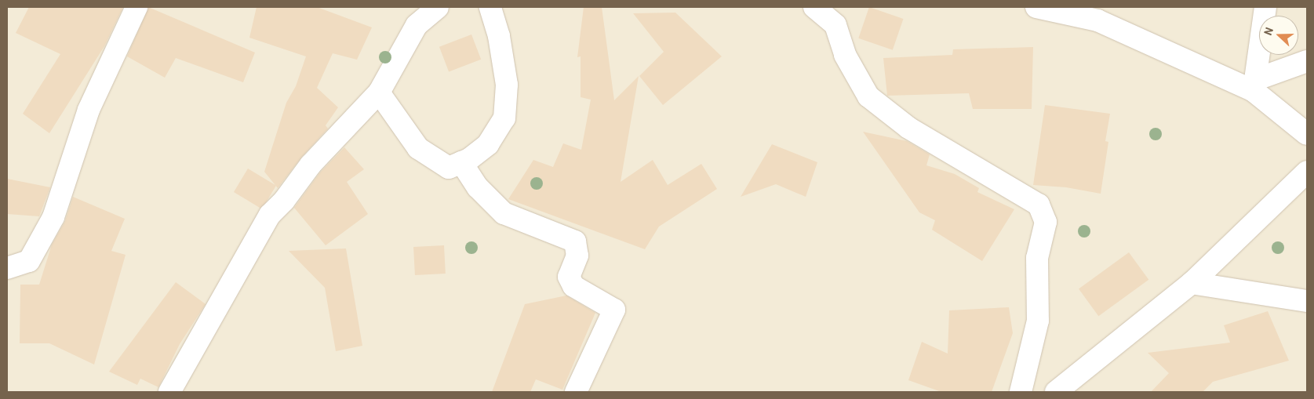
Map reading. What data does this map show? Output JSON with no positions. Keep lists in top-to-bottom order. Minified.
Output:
{"north":"left"}
